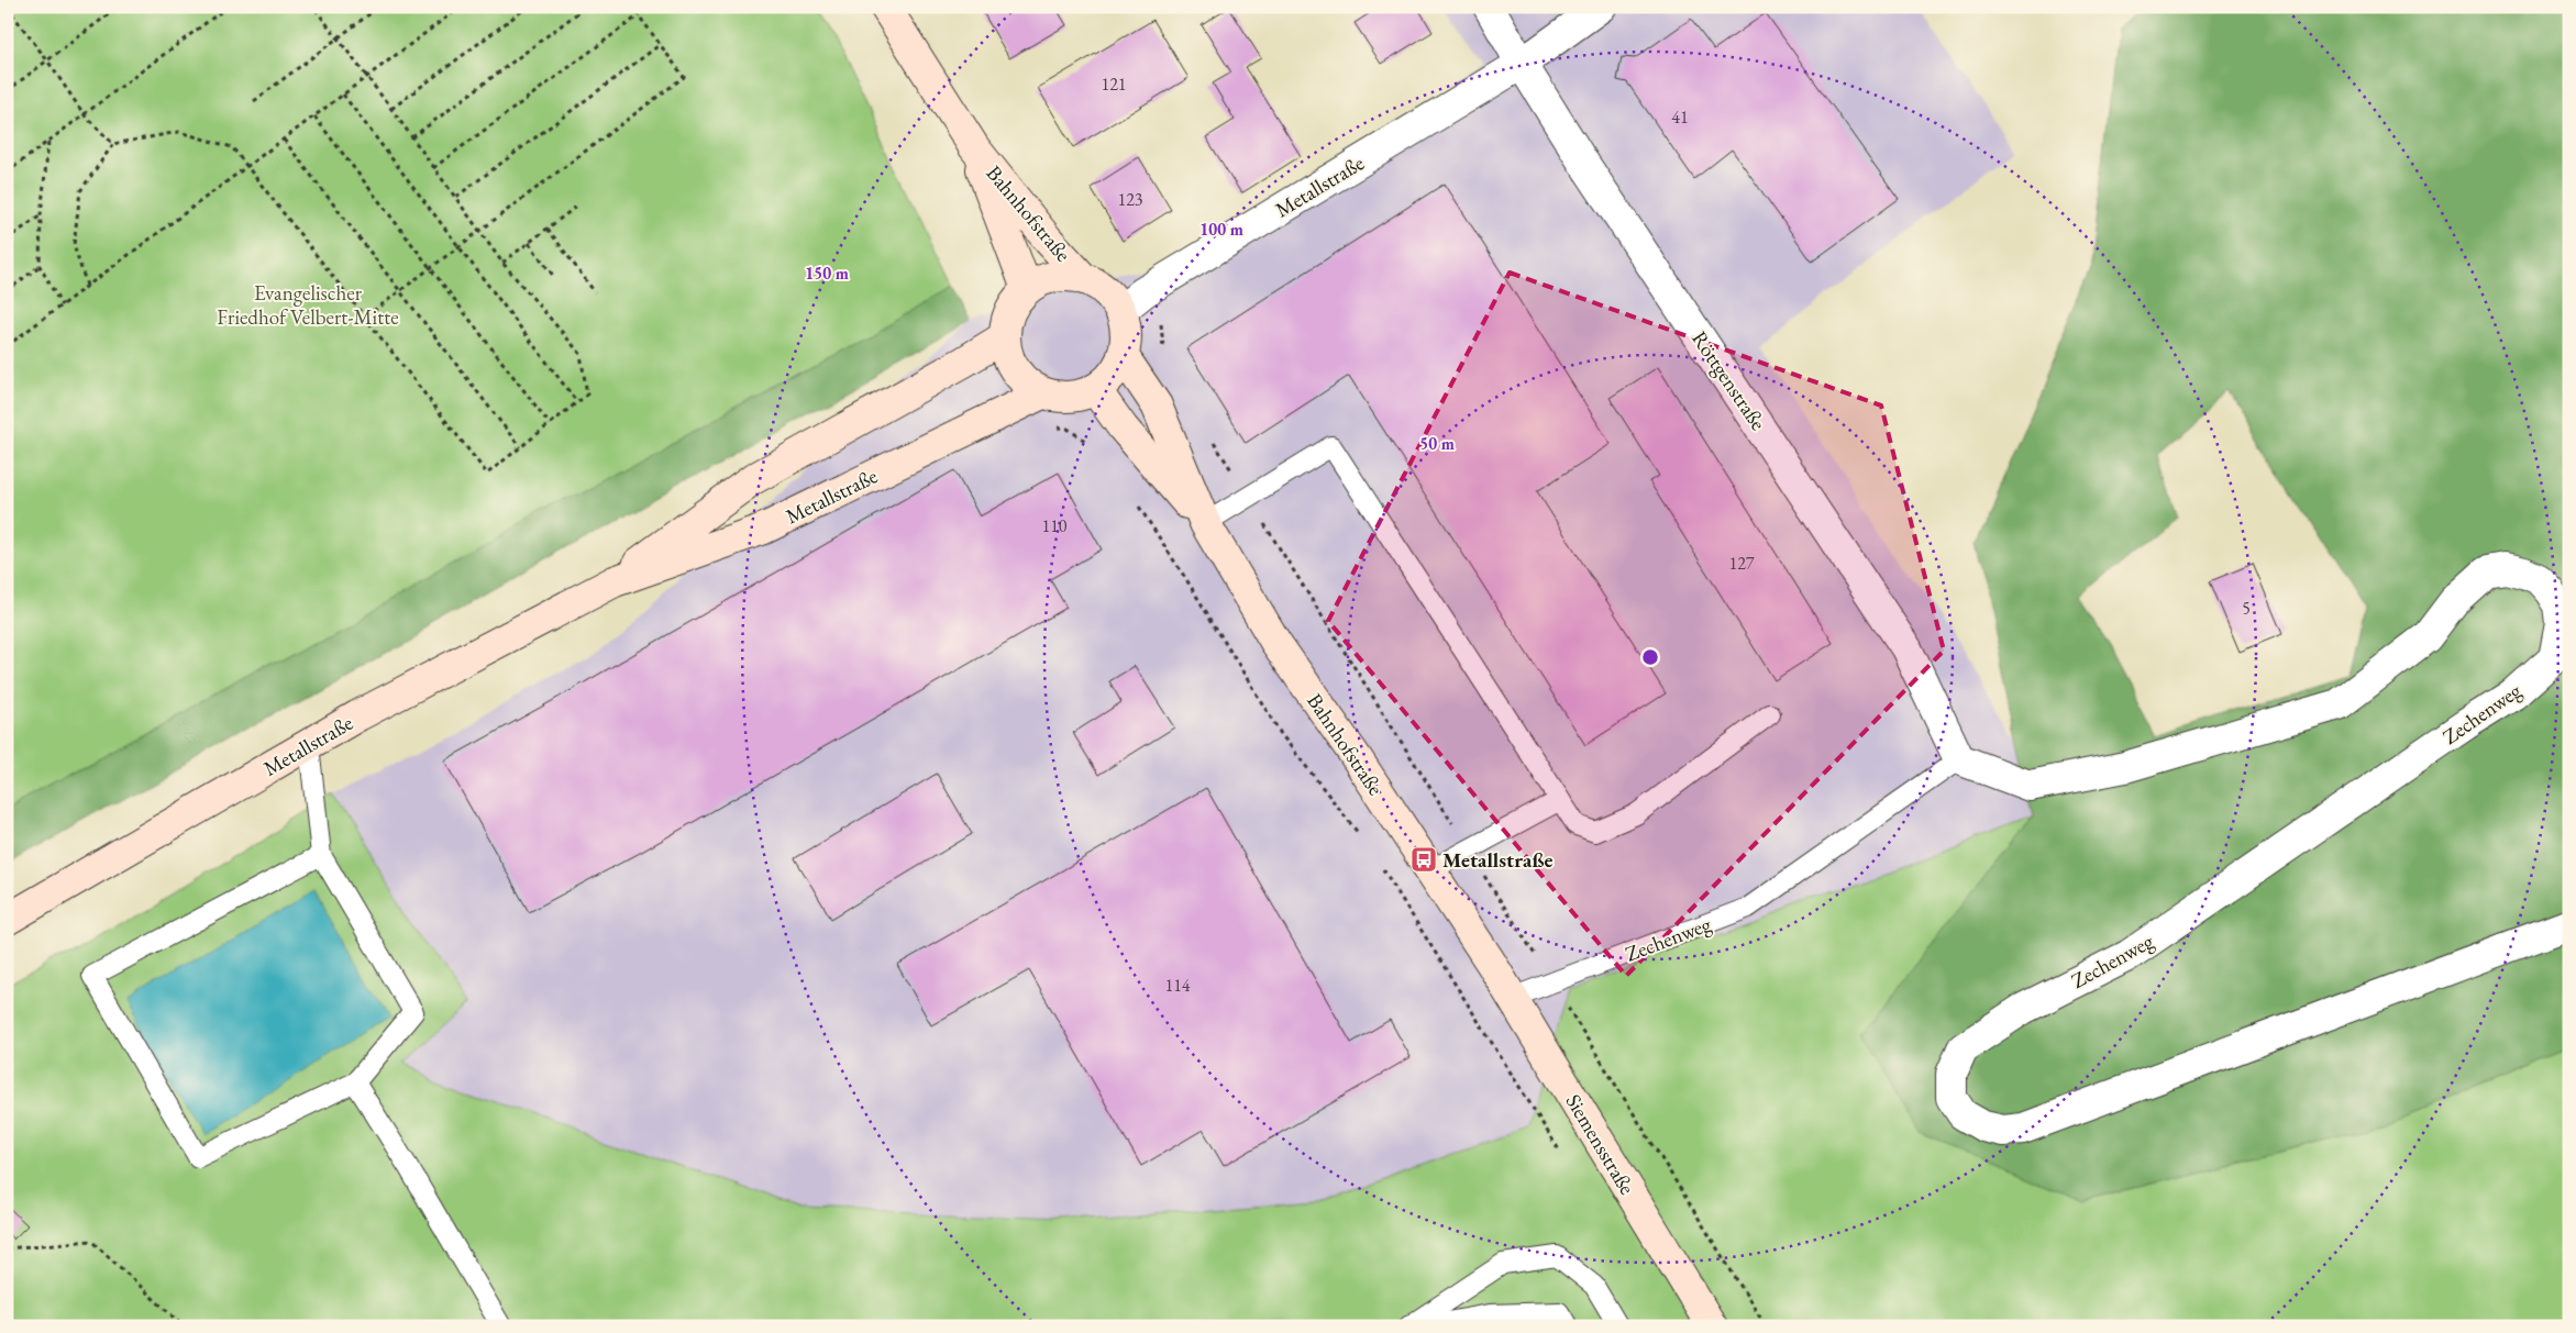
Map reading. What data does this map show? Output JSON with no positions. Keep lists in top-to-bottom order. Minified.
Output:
{"streets":{"street":["Metallstraße","Bahnhofstraße","Röttgenstraße","Zechenweg","Siemensstraße"]},"crossings":[["Metallstraße","Bahnhofstraße"],["Metallstraße","Röttgenstraße"],["Bahnhofstraße","Siemensstraße"],["Röttgenstraße","Zechenweg"],["Zechenweg","Siemensstraße"]],"parks":["Evangelischer Friedhof Velbert-Mitte"],"places":{"bus stop":["Metallstraße"]},"house_numbers":["121","41","123","110","127","5","114"],"rings":["100 m","150 m","50 m"]}
